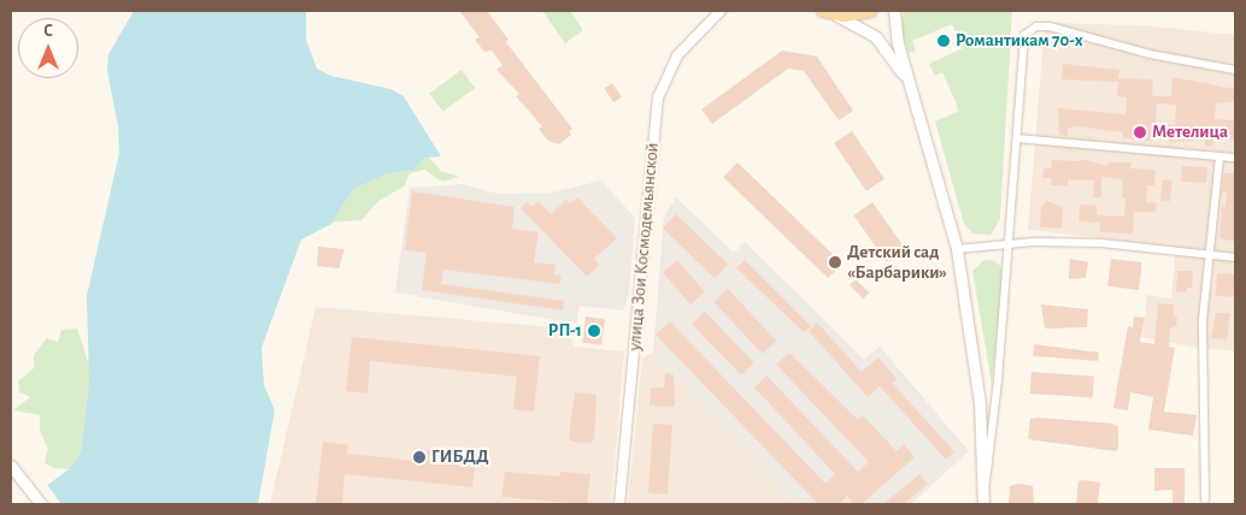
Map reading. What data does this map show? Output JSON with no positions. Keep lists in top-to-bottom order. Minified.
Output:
{"streets":{"street":["улица Зои Космодемьянской"]},"places":["Романтикам 70-х","Метелица","Детский сад «Барбарики»","РП-1","ГИБДД"],"north":"top"}
